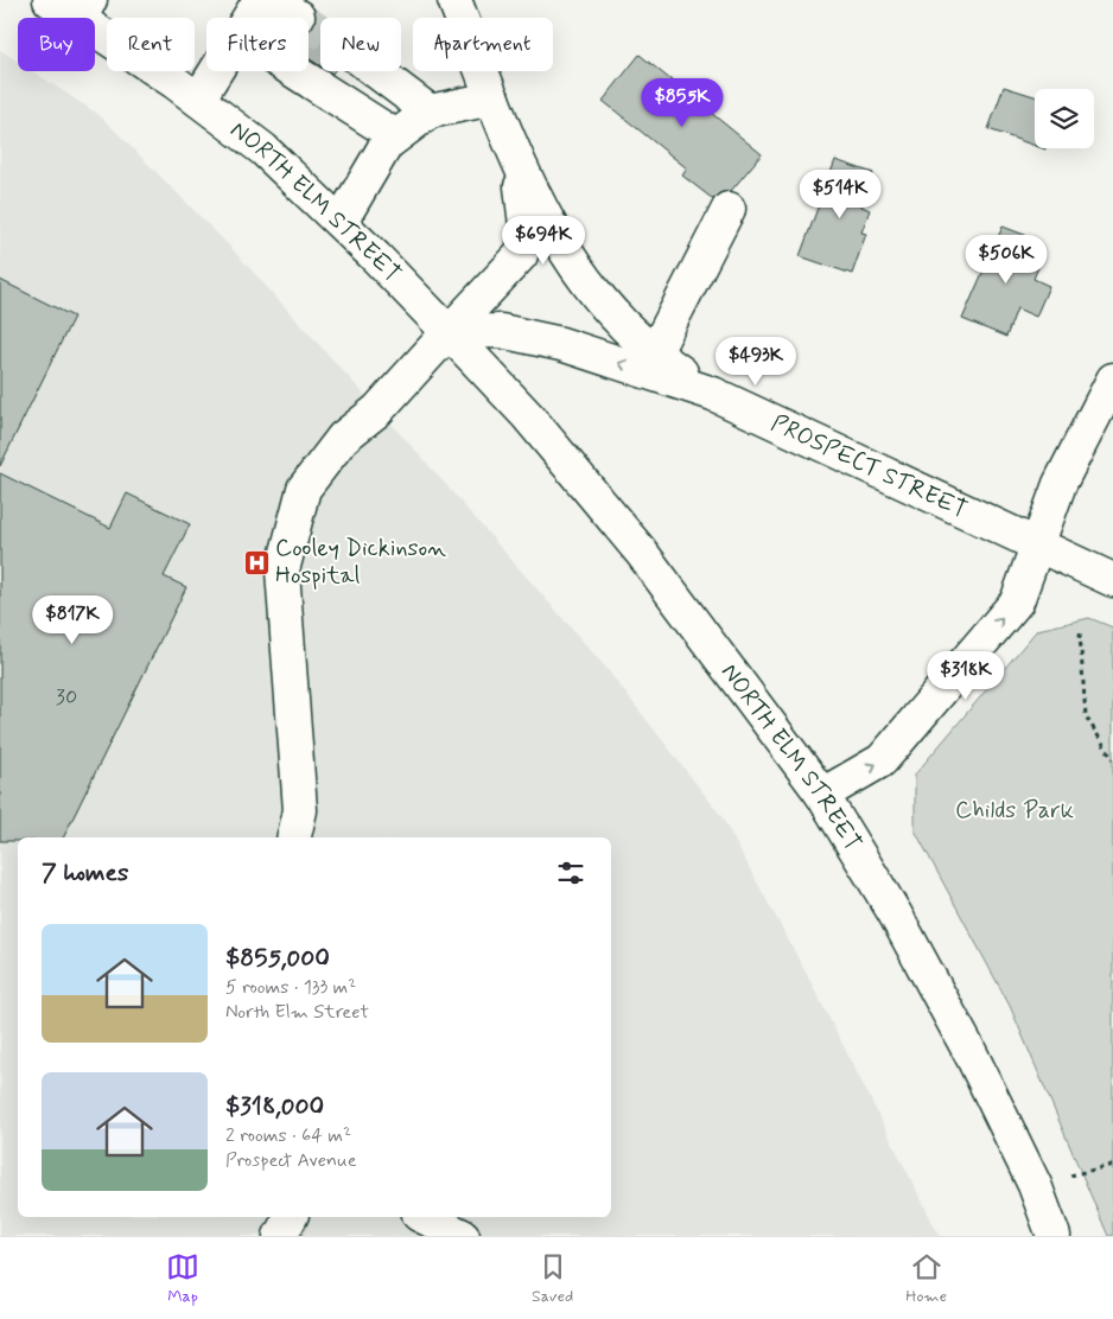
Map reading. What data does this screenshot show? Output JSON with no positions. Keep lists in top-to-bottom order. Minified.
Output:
{"streets":{"main road":["NORTH ELM STREET","PROSPECT STREET"]},"crossings":[["NORTH ELM STREET","PROSPECT STREET"]],"parks":["Childs Park"],"places":{"hospital":["Cooley Dickinson Hospital"]},"house_numbers":["30"],"page":{"chip":["Buy","Rent","Filters","New","Apartment"],"price":["$855K","$514K","$694K","$506K","$493K","$817K","$318K"],"heading":"7 homes","list":[{"name":"$855,000","note":"5 rooms · 133 m² · North Elm Street"},{"name":"$318,000","note":"2 rooms · 64 m² · Prospect Avenue"}],"tabs":["Map","Saved","Home"]}}
